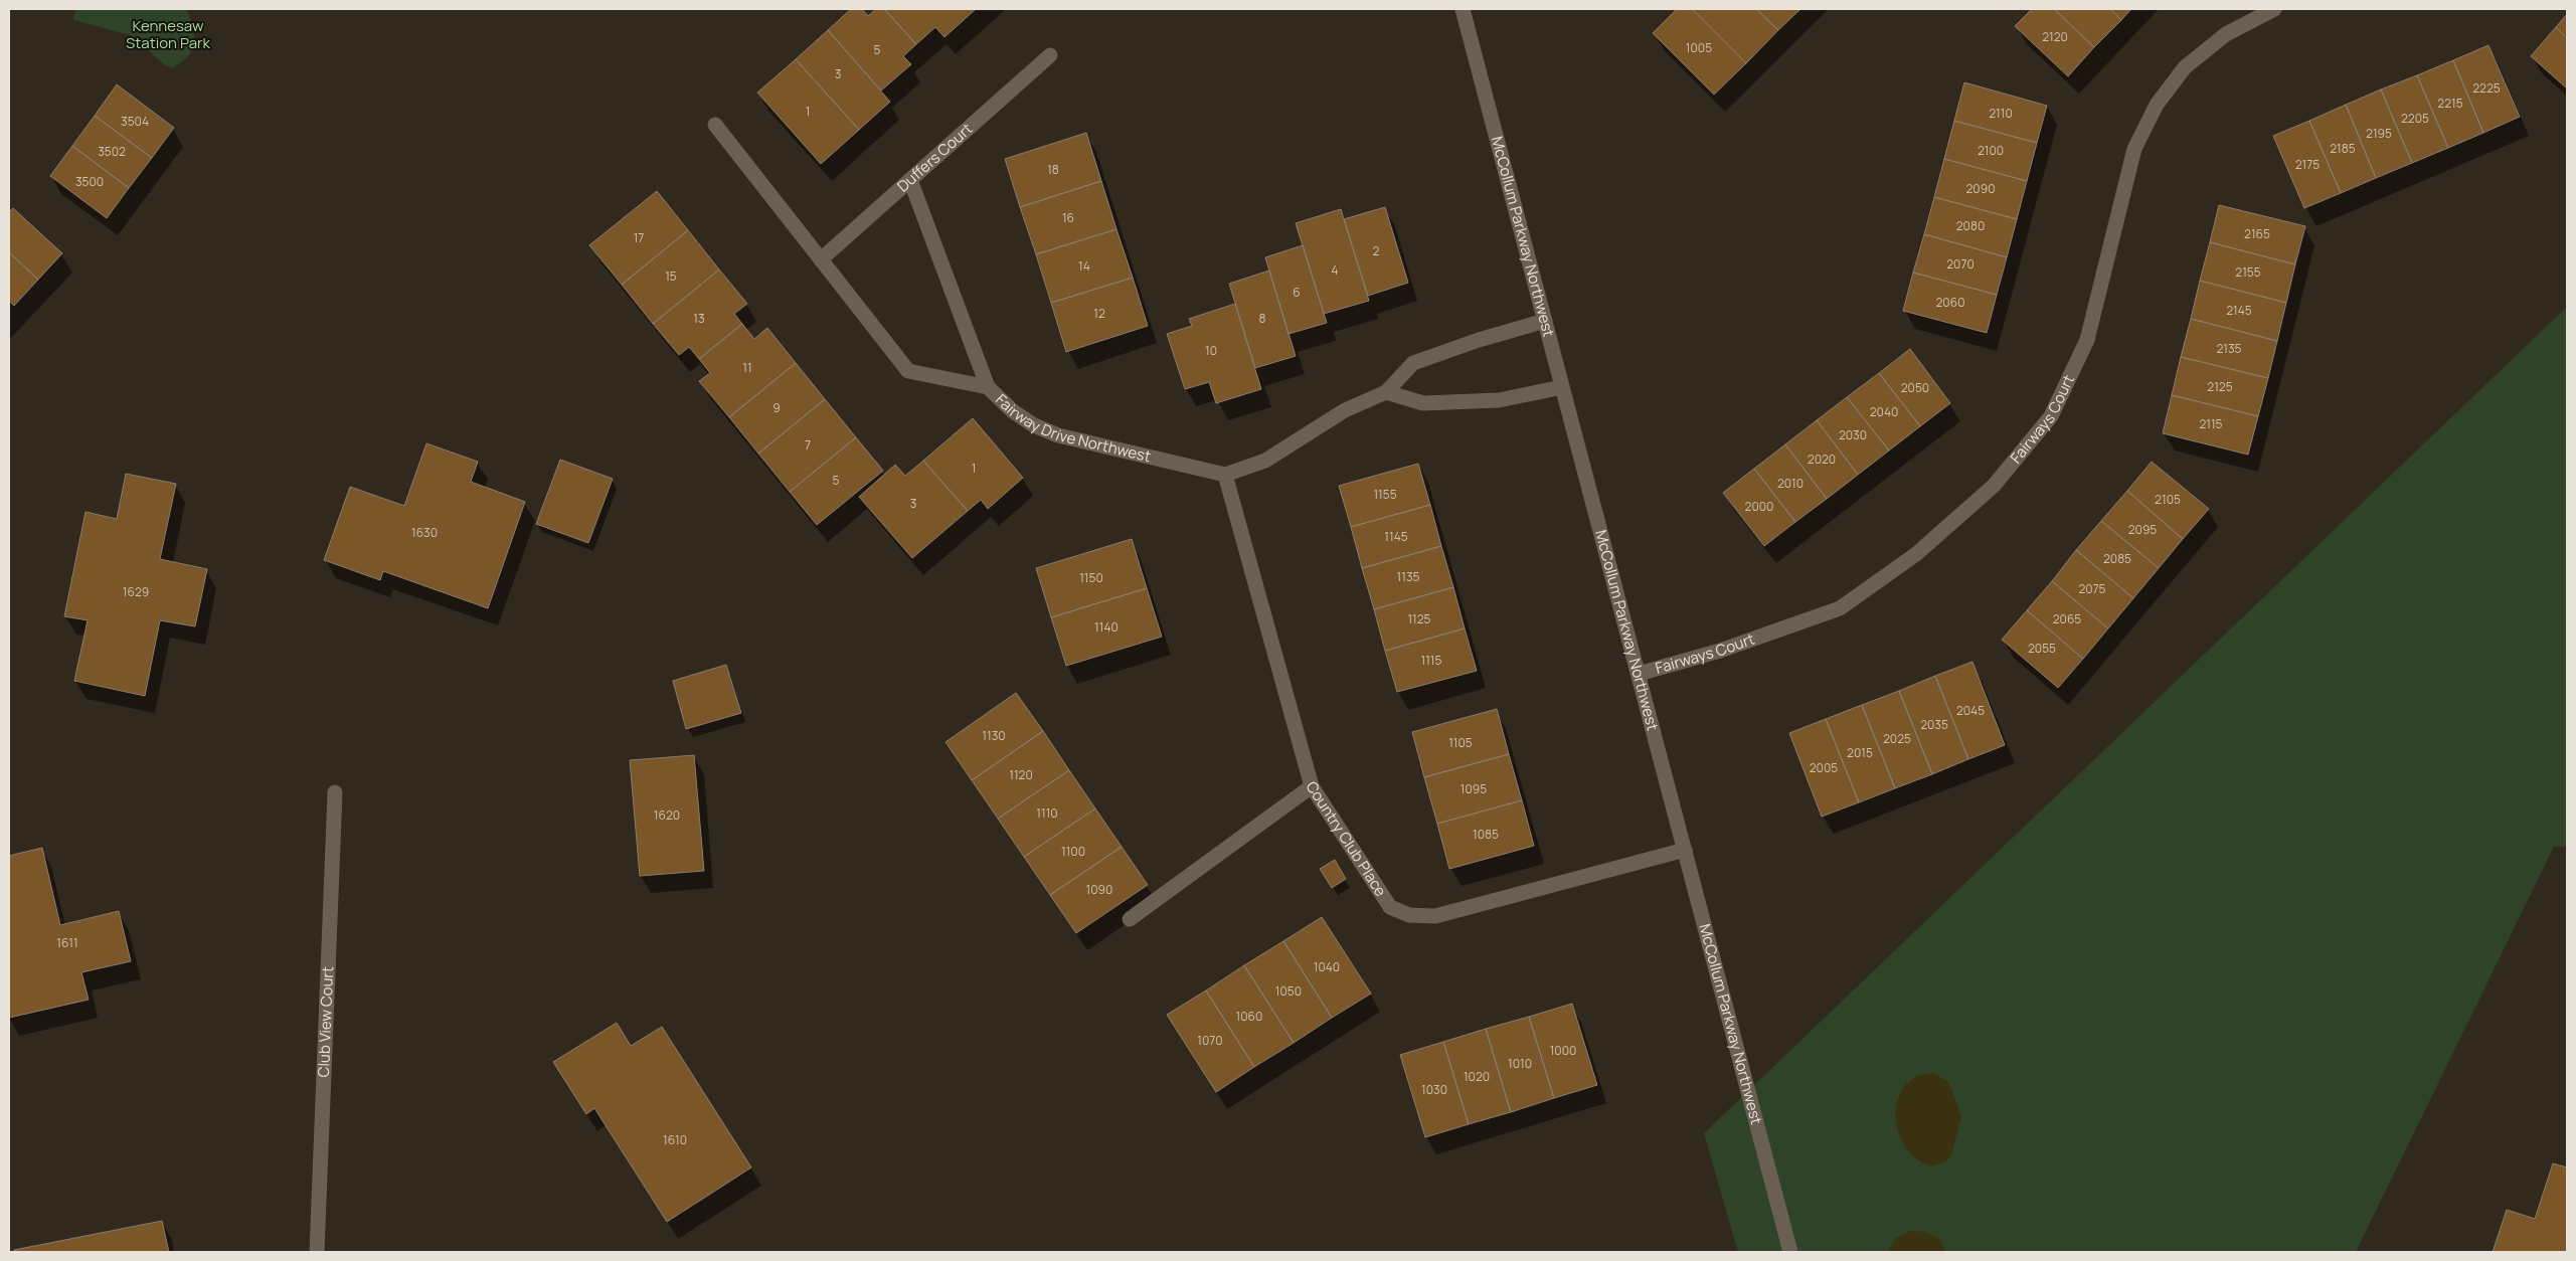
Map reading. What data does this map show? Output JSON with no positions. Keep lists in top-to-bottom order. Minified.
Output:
{"streets":{"street":["Duffers Court","McCollum Parkway Northwest","Fairways Court","Fairway Drive Northwest","Country Club Place","Club View Court"]},"crossings":[["Duffers Court","Fairway Drive Northwest"],["McCollum Parkway Northwest","Fairways Court"],["McCollum Parkway Northwest","Country Club Place"],["Fairway Drive Northwest","Country Club Place"]],"parks":["Kennesaw Station Park"],"house_numbers":["2120","1005","5","3","2225","2215","1","2110","2205","3504","2195","2185","2100","3502","2175","18","3500","2090","16","2080","2165","17","2","2070","14","4","2155","15","6","2060","2145","12","13","8","2135","10","11","2125","2050","9","2040","2115","2030","7","2020","1","5","2010","1155","2105","3","2000","2095","1630","1145","2085","1135","1150","2075","1629","1125","2065","1140","2055","1115","2045","2035","1130","2025","1105","2015","2005","1120","1095","1110","1620","1085","1100","1090","1611","1040","1050","1060","1070","1000","1010","1020","1030","1610"]}
